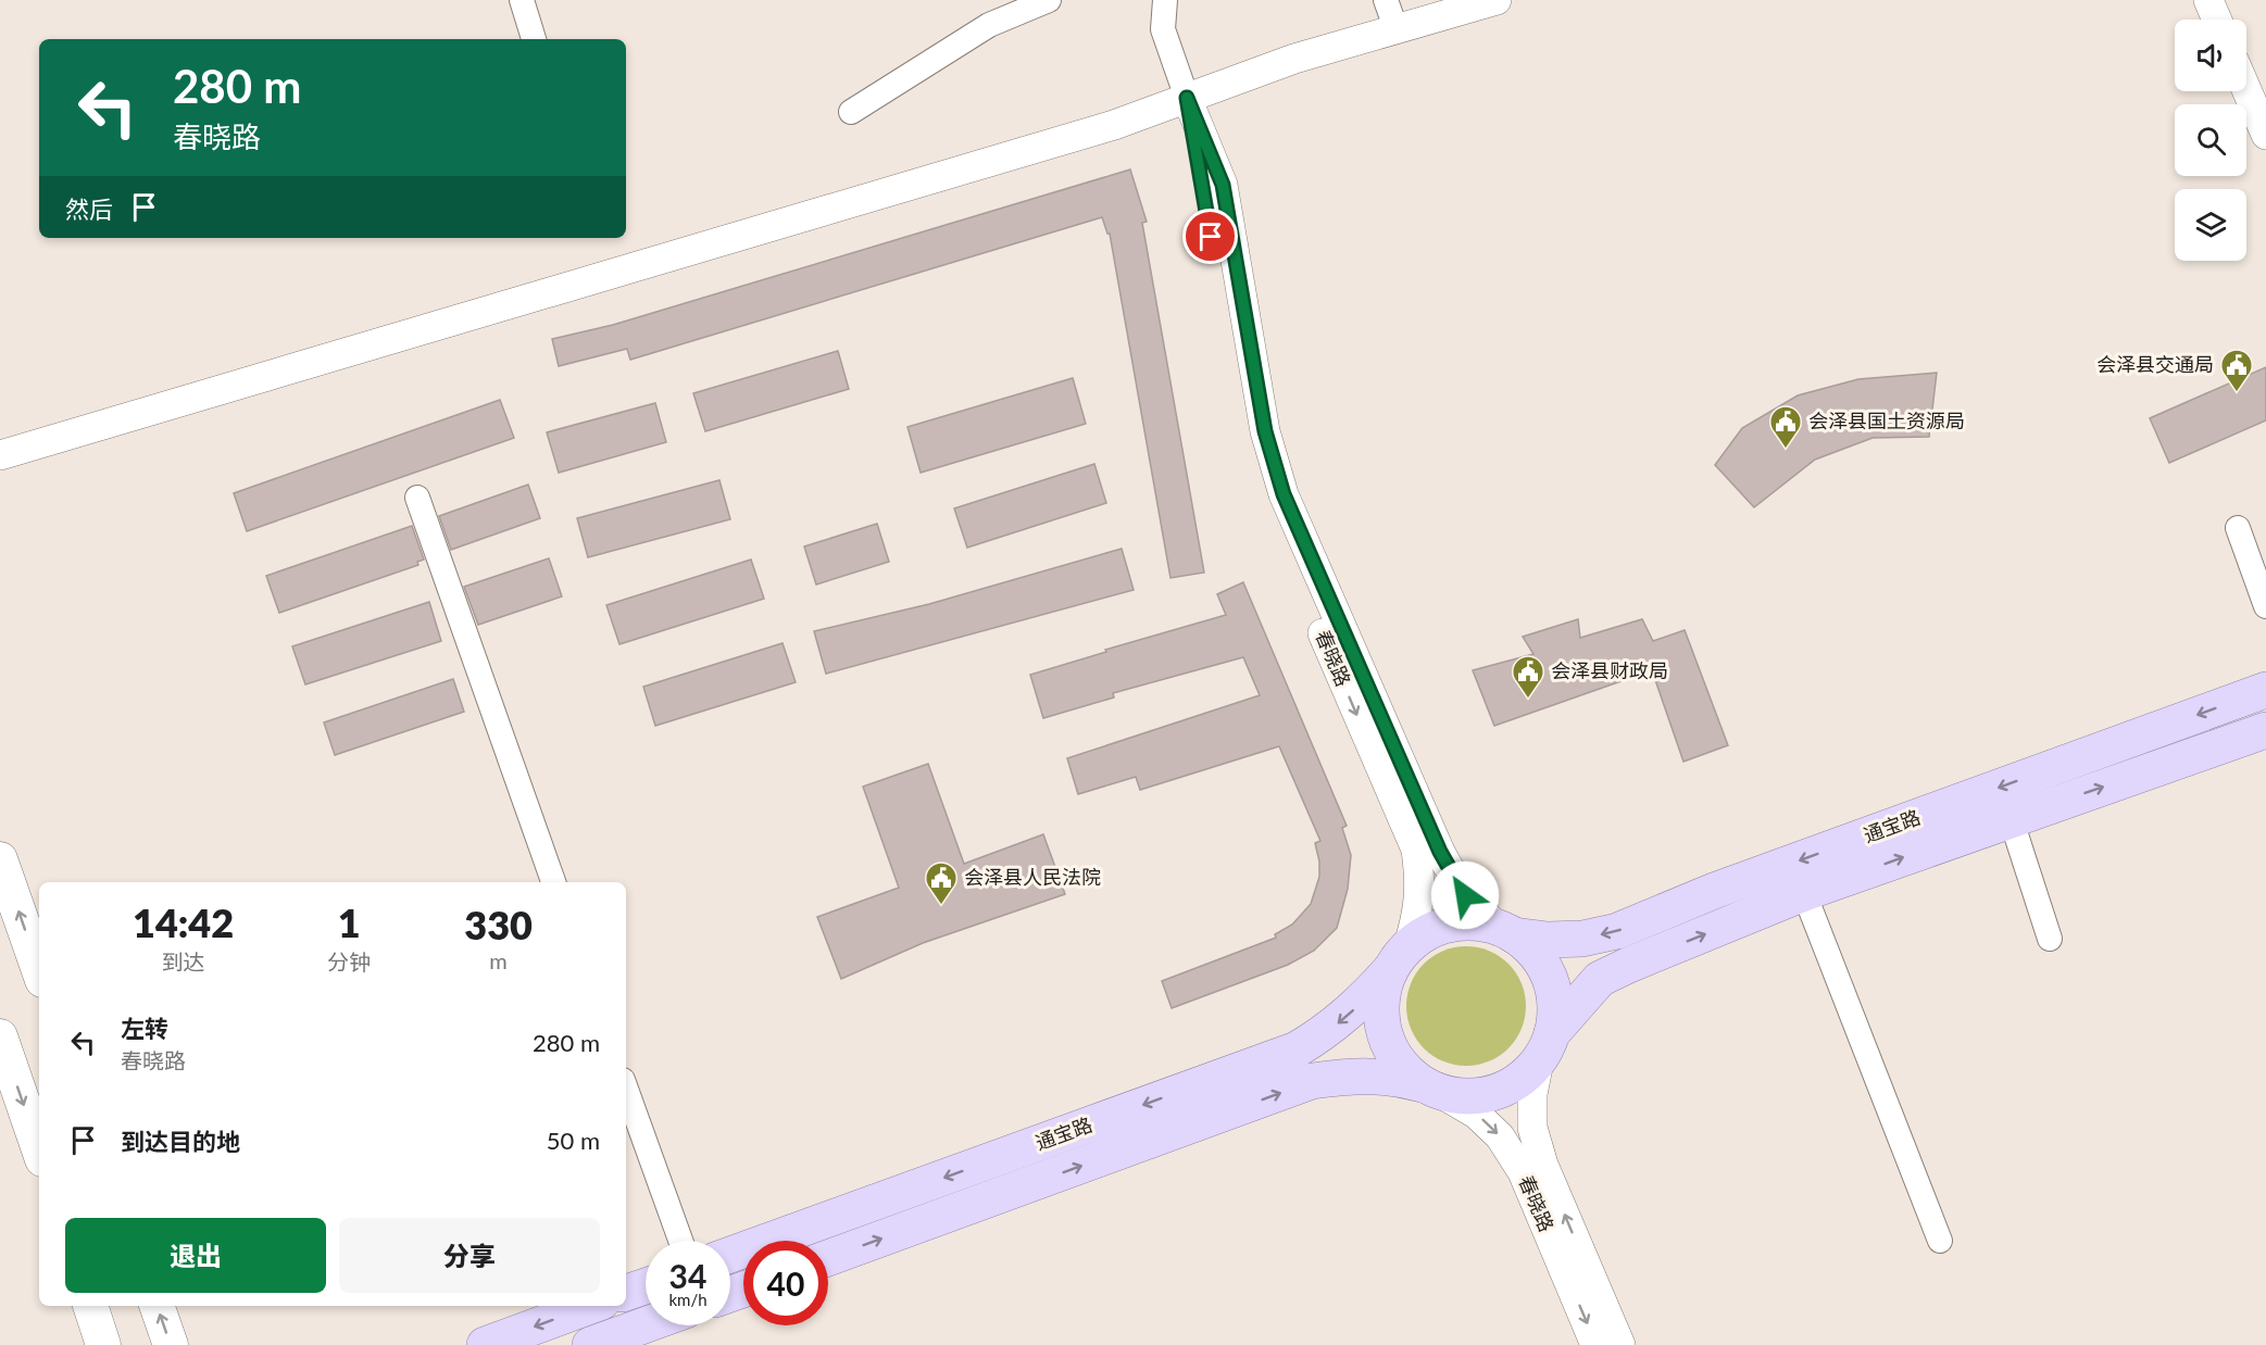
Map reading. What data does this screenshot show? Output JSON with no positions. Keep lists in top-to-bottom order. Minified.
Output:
{"streets":{"main road":["通宝路"],"street":["春晓路"]},"crossings":[["春晓路","通宝路"]],"places":{"public building":["会泽县交通局","会泽县国土资源局","会泽县财政局","会泽县人民法院"]},"page":{"turn":["280 m","春晓路"],"then":"然后","eta":["14:42","到达","1","分钟","330","m"],"list":[{"name":"左转","note":"春晓路","value":"280 m"},{"name":"到达目的地","value":"50 m"}],"buttons":["退出","分享"],"speed":"34 km/h","limit":"40"}}
